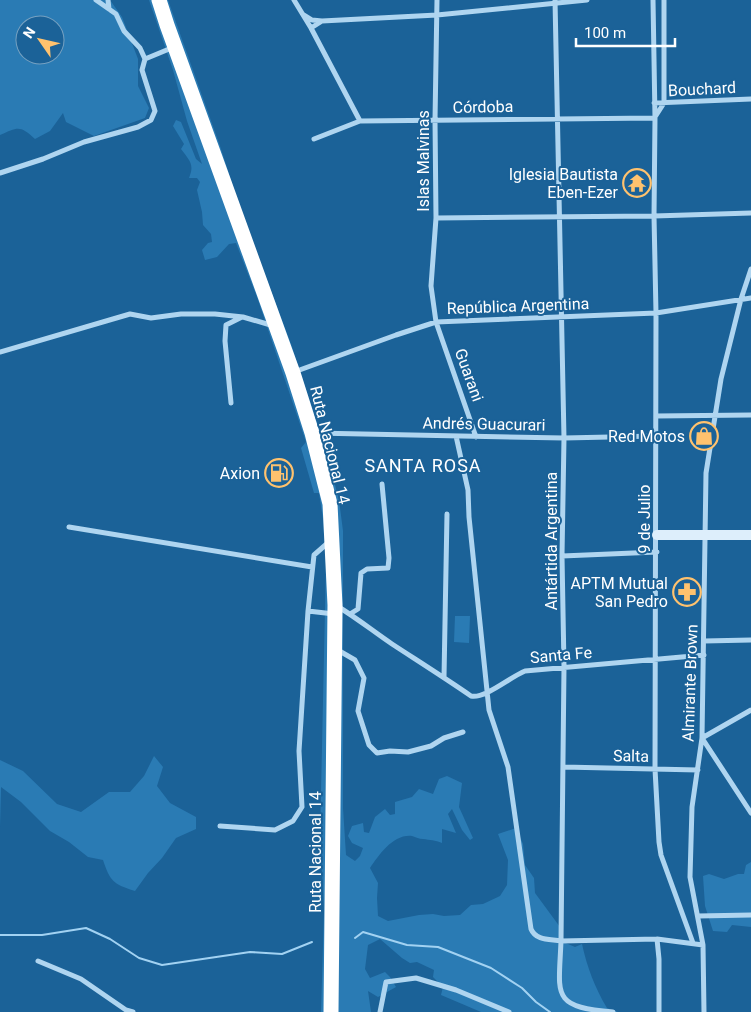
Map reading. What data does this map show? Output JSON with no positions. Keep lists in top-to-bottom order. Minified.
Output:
{"streets":{"highway":["Ruta Nacional 14"],"street":["Bouchard","Córdoba","Islas Malvinas","República Argentina","Guarani","Andrés Guacurari","9 de Julio","Antártida Argentina","Santa Fe","Almirante Brown","Salta"]},"crossings":[["Bouchard","9 de Julio"],["Córdoba","Islas Malvinas"],["Córdoba","9 de Julio"],["Córdoba","Antártida Argentina"],["Islas Malvinas","República Argentina"],["Islas Malvinas","Guarani"],["República Argentina","Guarani"],["República Argentina","Ruta Nacional 14"],["República Argentina","9 de Julio"],["República Argentina","Antártida Argentina"],["República Argentina","Almirante Brown"],["Guarani","Andrés Guacurari"],["Andrés Guacurari","Ruta Nacional 14"],["Andrés Guacurari","9 de Julio"],["Andrés Guacurari","Antártida Argentina"],["Ruta Nacional 14","Santa Fe"],["9 de Julio","Santa Fe"],["9 de Julio","Salta"],["Antártida Argentina","Santa Fe"],["Antártida Argentina","Salta"],["Santa Fe","Almirante Brown"],["Almirante Brown","Salta"]],"districts":["SANTA ROSA"],"places":{"temple":["Iglesia Bautista Eben-Ezer"],"shop":["Red Motos"],"fuel station":["Axion"],"pharmacy":["APTM Mutual San Pedro"]},"scale_bar":"100 m","north":"top left"}
